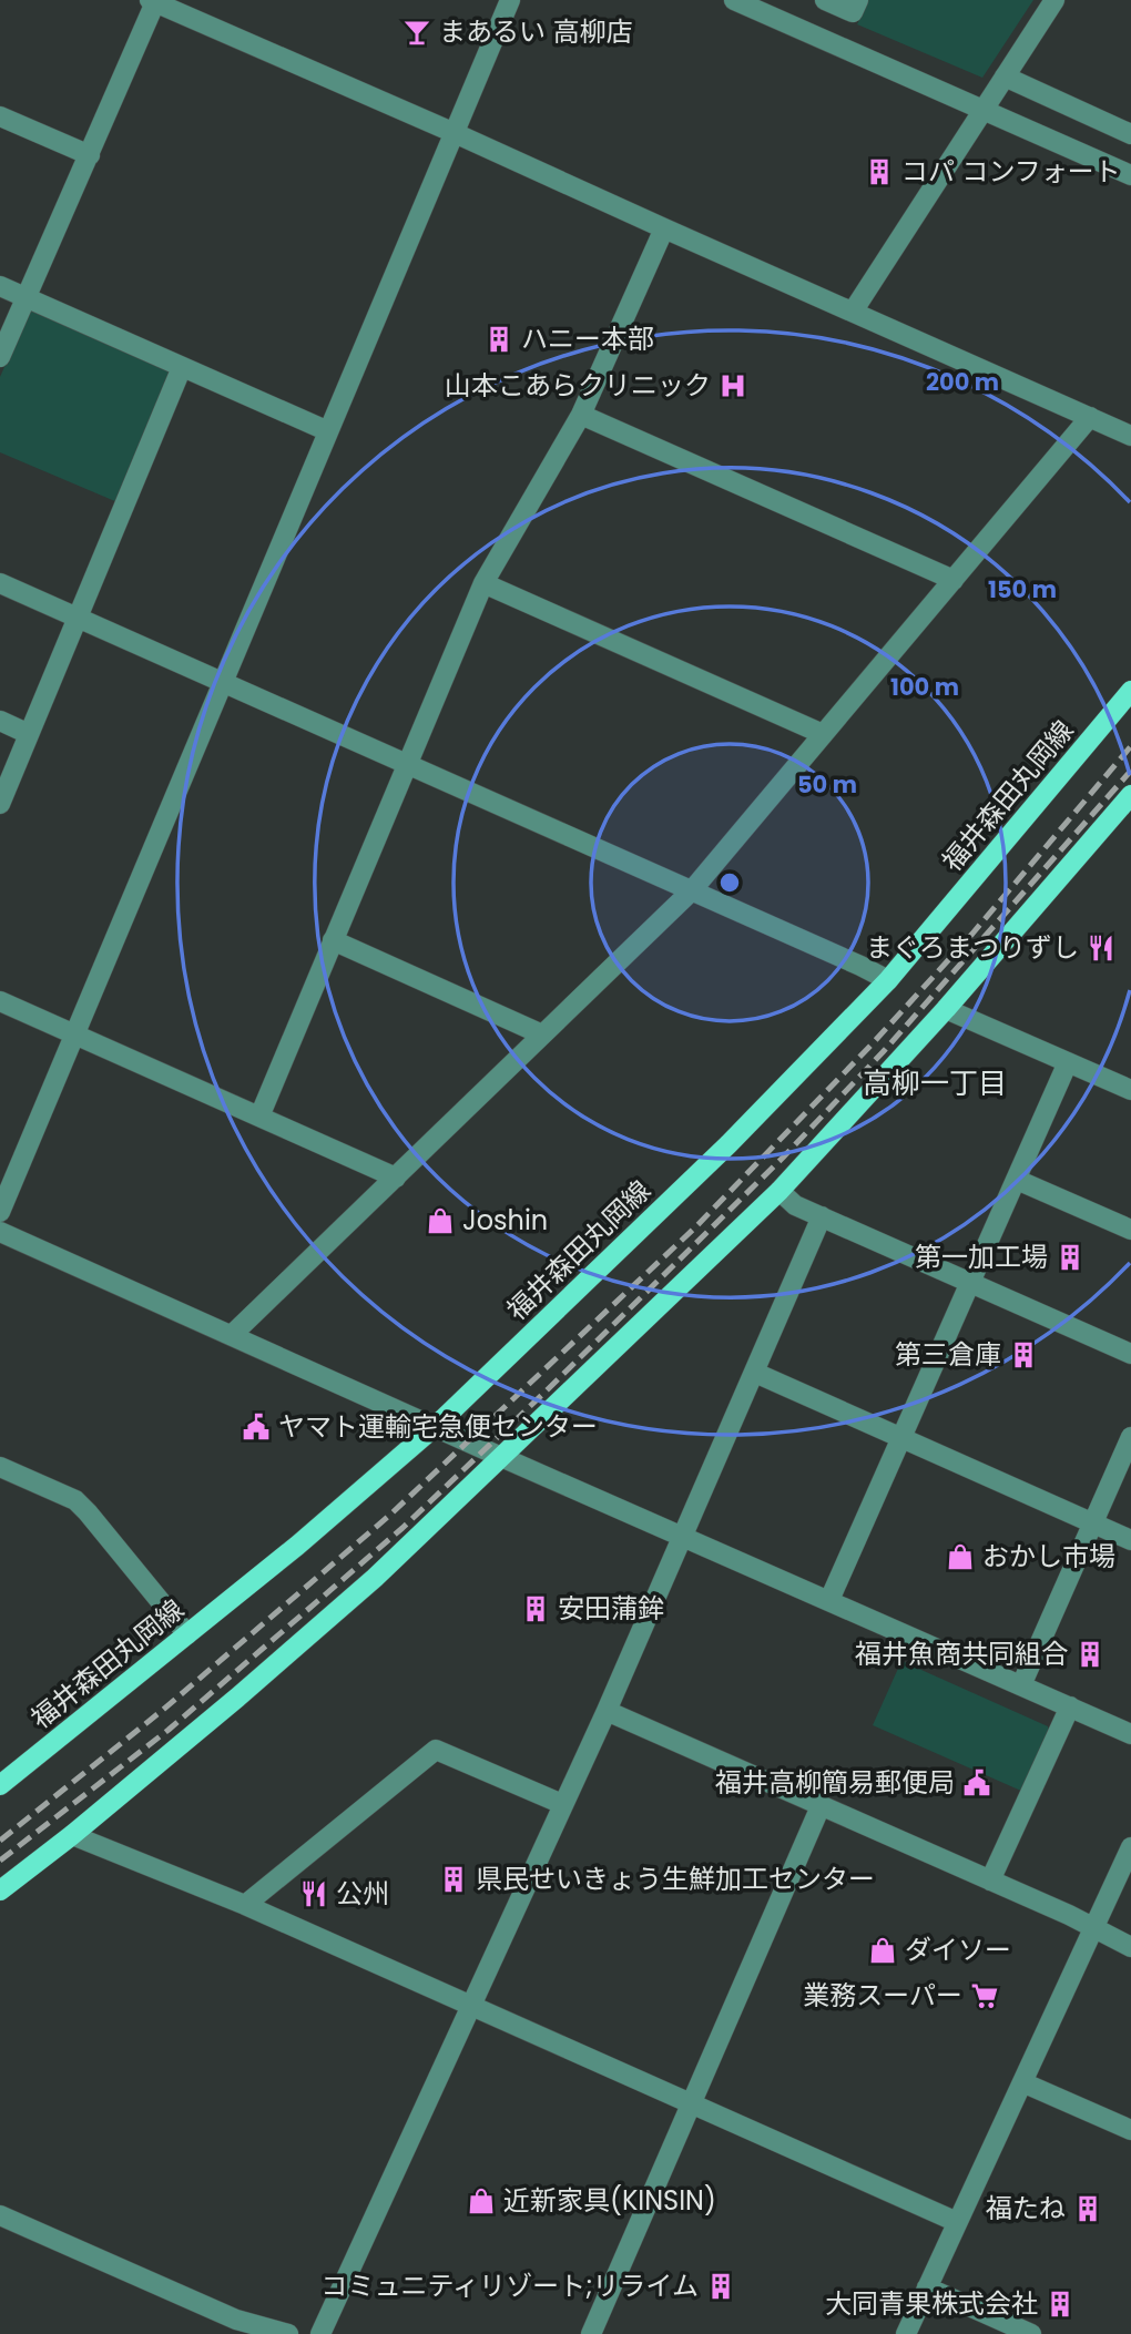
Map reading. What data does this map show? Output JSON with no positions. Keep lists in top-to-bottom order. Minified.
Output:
{"streets":{"main road":["福井森田丸岡線"]},"districts":["高柳一丁目"],"places":{"bar":["まあるい 高柳店"],"building":["コパ コンフォート","ハニー本部","第一加工場","第三倉庫","安田蒲鉾","福井魚商共同組合","県民せいきょう生鮮加工センター","福たね","コミュニティリゾート;リライム","大同青果株式会社"],"hospital":["山本こあらクリニック"],"restaurant":["まぐろまつりずし","公州"],"shop":["Joshin","おかし市場","ダイソー","近新家具(KINSIN)"],"public building":["ヤマト運輸宅急便センター","福井高柳簡易郵便局"],"supermarket":["業務スーパー"]},"rings":["200 m","150 m","100 m","50 m"]}
